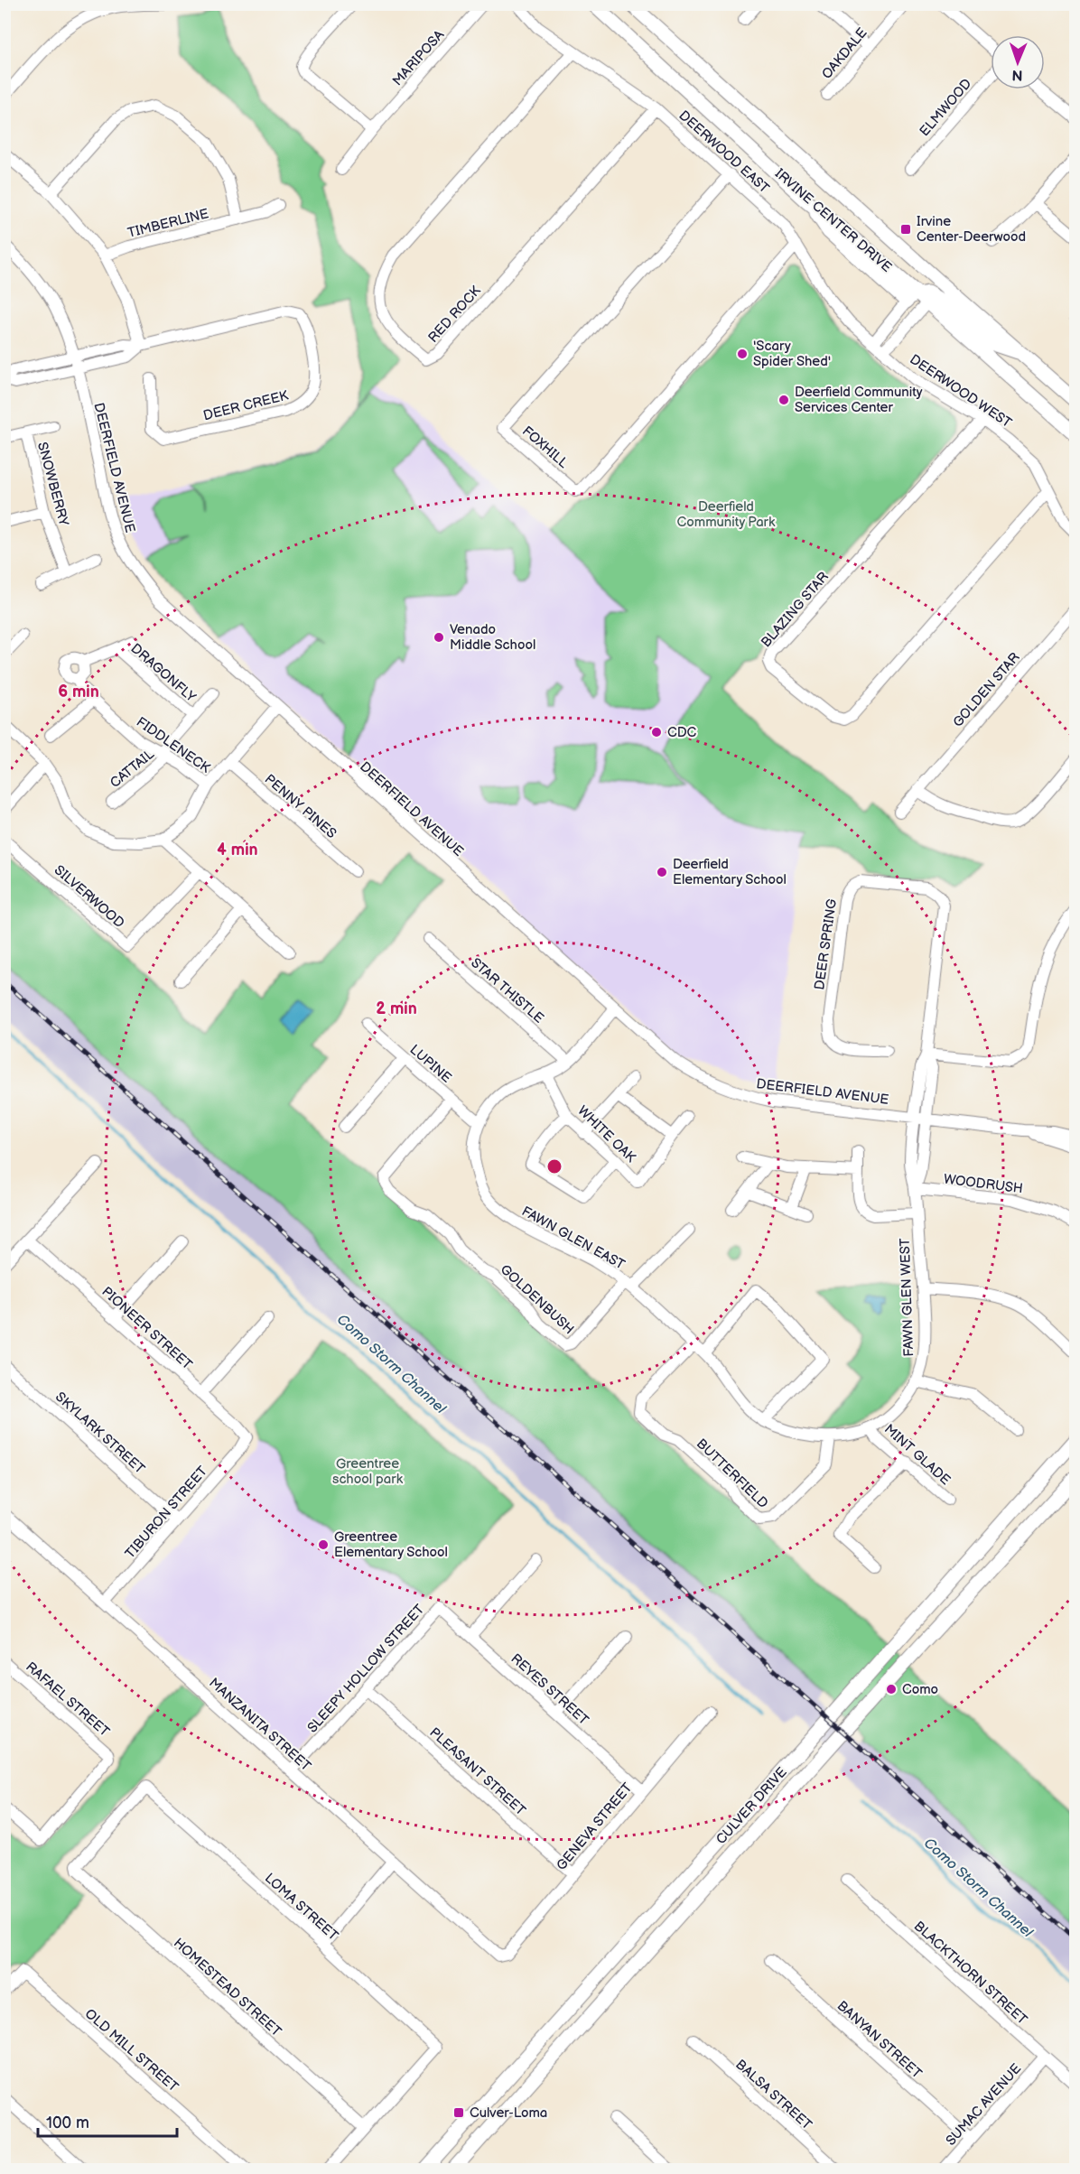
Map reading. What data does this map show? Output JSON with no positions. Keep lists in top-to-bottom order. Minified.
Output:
{"streets":{"main road":["IRVINE CENTER DRIVE","CULVER DRIVE"],"street":["OAKDALE","MARIPOSA","ELMWOOD","DEERWOOD EAST","TIMBERLINE","RED ROCK","DEERWOOD WEST","DEER CREEK","FOXHILL","DEERFIELD AVENUE","SNOWBERRY","BLAZING STAR","DRAGONFLY","GOLDEN STAR","FIDDLENECK","CATTAIL","PENNY PINES","SILVERWOOD","DEER SPRING","STAR THISTLE","LUPINE","WHITE OAK","WOODRUSH","FAWN GLEN EAST","FAWN GLEN WEST","GOLDENBUSH","PIONEER STREET","SKYLARK STREET","MINT GLADE","BUTTERFIELD","TIBURON STREET","SLEEPY HOLLOW STREET","REYES STREET","RAFAEL STREET","MANZANITA STREET","PLEASANT STREET","GENEVA STREET","LOMA STREET","BLACKTHORN STREET","HOMESTEAD STREET","BANYAN STREET","OLD MILL STREET","BALSA STREET","SUMAC AVENUE"]},"crossings":[["DEERWOOD EAST","RED ROCK"],["DEERWOOD EAST","DEERWOOD WEST"],["DEERWOOD EAST","FOXHILL"],["DEERWOOD WEST","BLAZING STAR"],["DEER CREEK","DEERFIELD AVENUE"],["DEERFIELD AVENUE","DEER SPRING"],["DEERFIELD AVENUE","FAWN GLEN EAST"],["DEERFIELD AVENUE","FAWN GLEN WEST"],["DRAGONFLY","FIDDLENECK"],["DRAGONFLY","CATTAIL"],["FIDDLENECK","CATTAIL"],["DEER SPRING","FAWN GLEN WEST"],["STAR THISTLE","FAWN GLEN EAST"],["LUPINE","FAWN GLEN EAST"],["LUPINE","GOLDENBUSH"],["WHITE OAK","FAWN GLEN EAST"],["WOODRUSH","FAWN GLEN WEST"],["FAWN GLEN EAST","FAWN GLEN WEST"],["FAWN GLEN EAST","GOLDENBUSH"],["FAWN GLEN EAST","BUTTERFIELD"],["FAWN GLEN WEST","MINT GLADE"],["FAWN GLEN WEST","BUTTERFIELD"],["PIONEER STREET","TIBURON STREET"],["SKYLARK STREET","TIBURON STREET"],["TIBURON STREET","MANZANITA STREET"],["SLEEPY HOLLOW STREET","REYES STREET"],["SLEEPY HOLLOW STREET","MANZANITA STREET"],["SLEEPY HOLLOW STREET","PLEASANT STREET"],["REYES STREET","GENEVA STREET"],["MANZANITA STREET","GENEVA STREET"],["PLEASANT STREET","GENEVA STREET"],["LOMA STREET","HOMESTEAD STREET"],["BLACKTHORN STREET","SUMAC AVENUE"],["BANYAN STREET","SUMAC AVENUE"]],"water":["Como Storm Channel"],"parks":["Deerfield Community Park","Greentree school park"],"places":{"transit":["Irvine Center-Deerwood","Culver-Loma"],"other":["'Scary Spider Shed'","Deerfield Community Services Center","Venado Middle School","CDC","Deerfield Elementary School","Greentree Elementary School","Como"]},"scale_bar":"100 m","north":"bottom","rings":["6 min","4 min","2 min"]}
